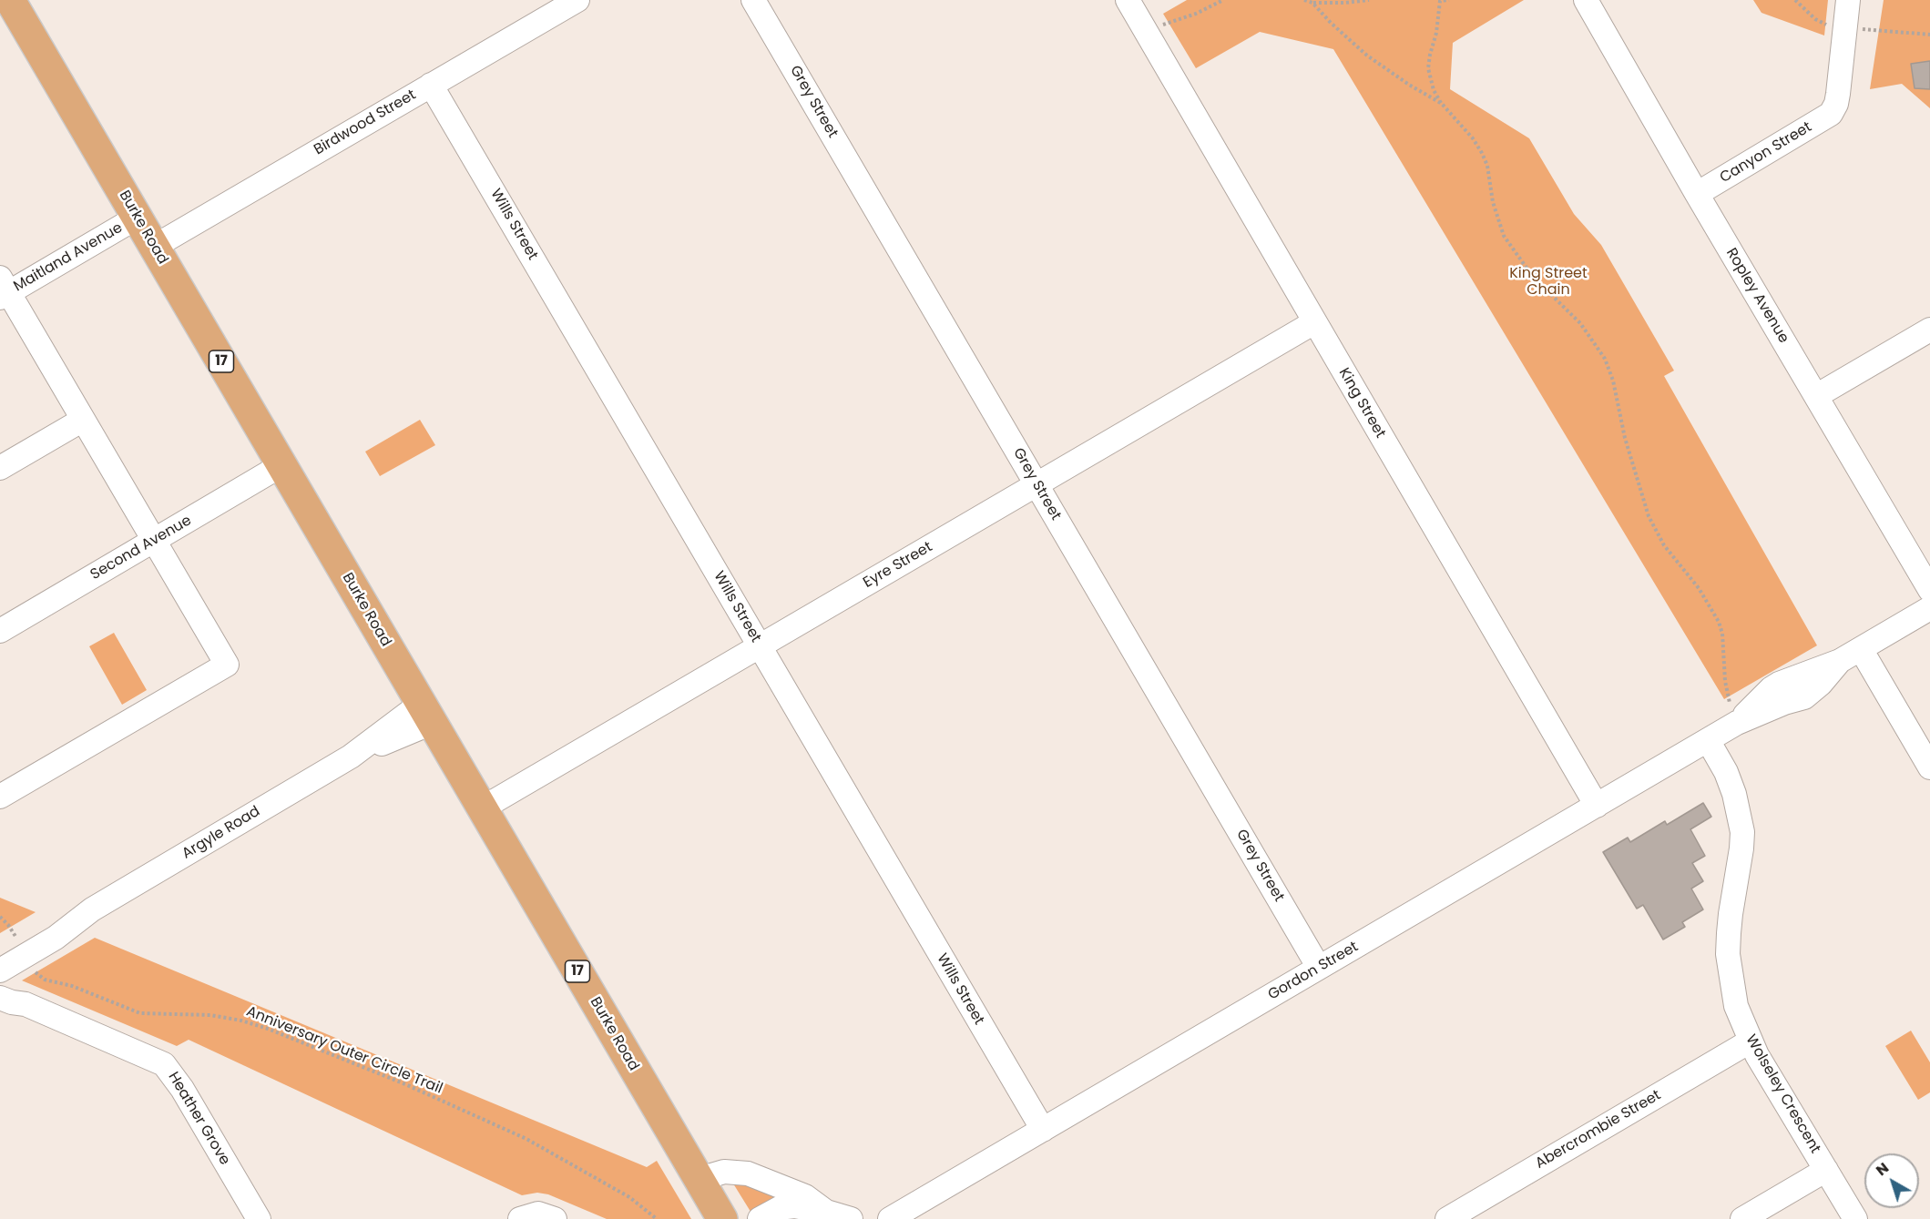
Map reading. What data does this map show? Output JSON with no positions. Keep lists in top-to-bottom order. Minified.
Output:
{"streets":{"main road":["Burke Road","17"],"street":["Grey Street","Birdwood Street","Canyon Street","Wills Street","Maitland Avenue","Ropley Avenue","King Street","Second Avenue","Eyre Street","Argyle Road","Gordon Street","Wolseley Crescent","Heather Grove","Abercrombie Street"],"path":["Anniversary Outer Circle Trail"]},"crossings":[["Grey Street","Eyre Street"],["Grey Street","Gordon Street"],["Birdwood Street","Wills Street"],["Birdwood Street","Burke Road"],["Canyon Street","Ropley Avenue"],["Wills Street","Eyre Street"],["Wills Street","Gordon Street"],["Burke Road","Maitland Avenue"],["Burke Road","Second Avenue"],["Burke Road","Eyre Street"],["Burke Road","Argyle Road"],["King Street","Eyre Street"],["King Street","Gordon Street"],["Argyle Road","Anniversary Outer Circle Trail"],["Gordon Street","Wolseley Crescent"],["Wolseley Crescent","Abercrombie Street"]],"parks":["King Street Chain"],"north":"top left"}
